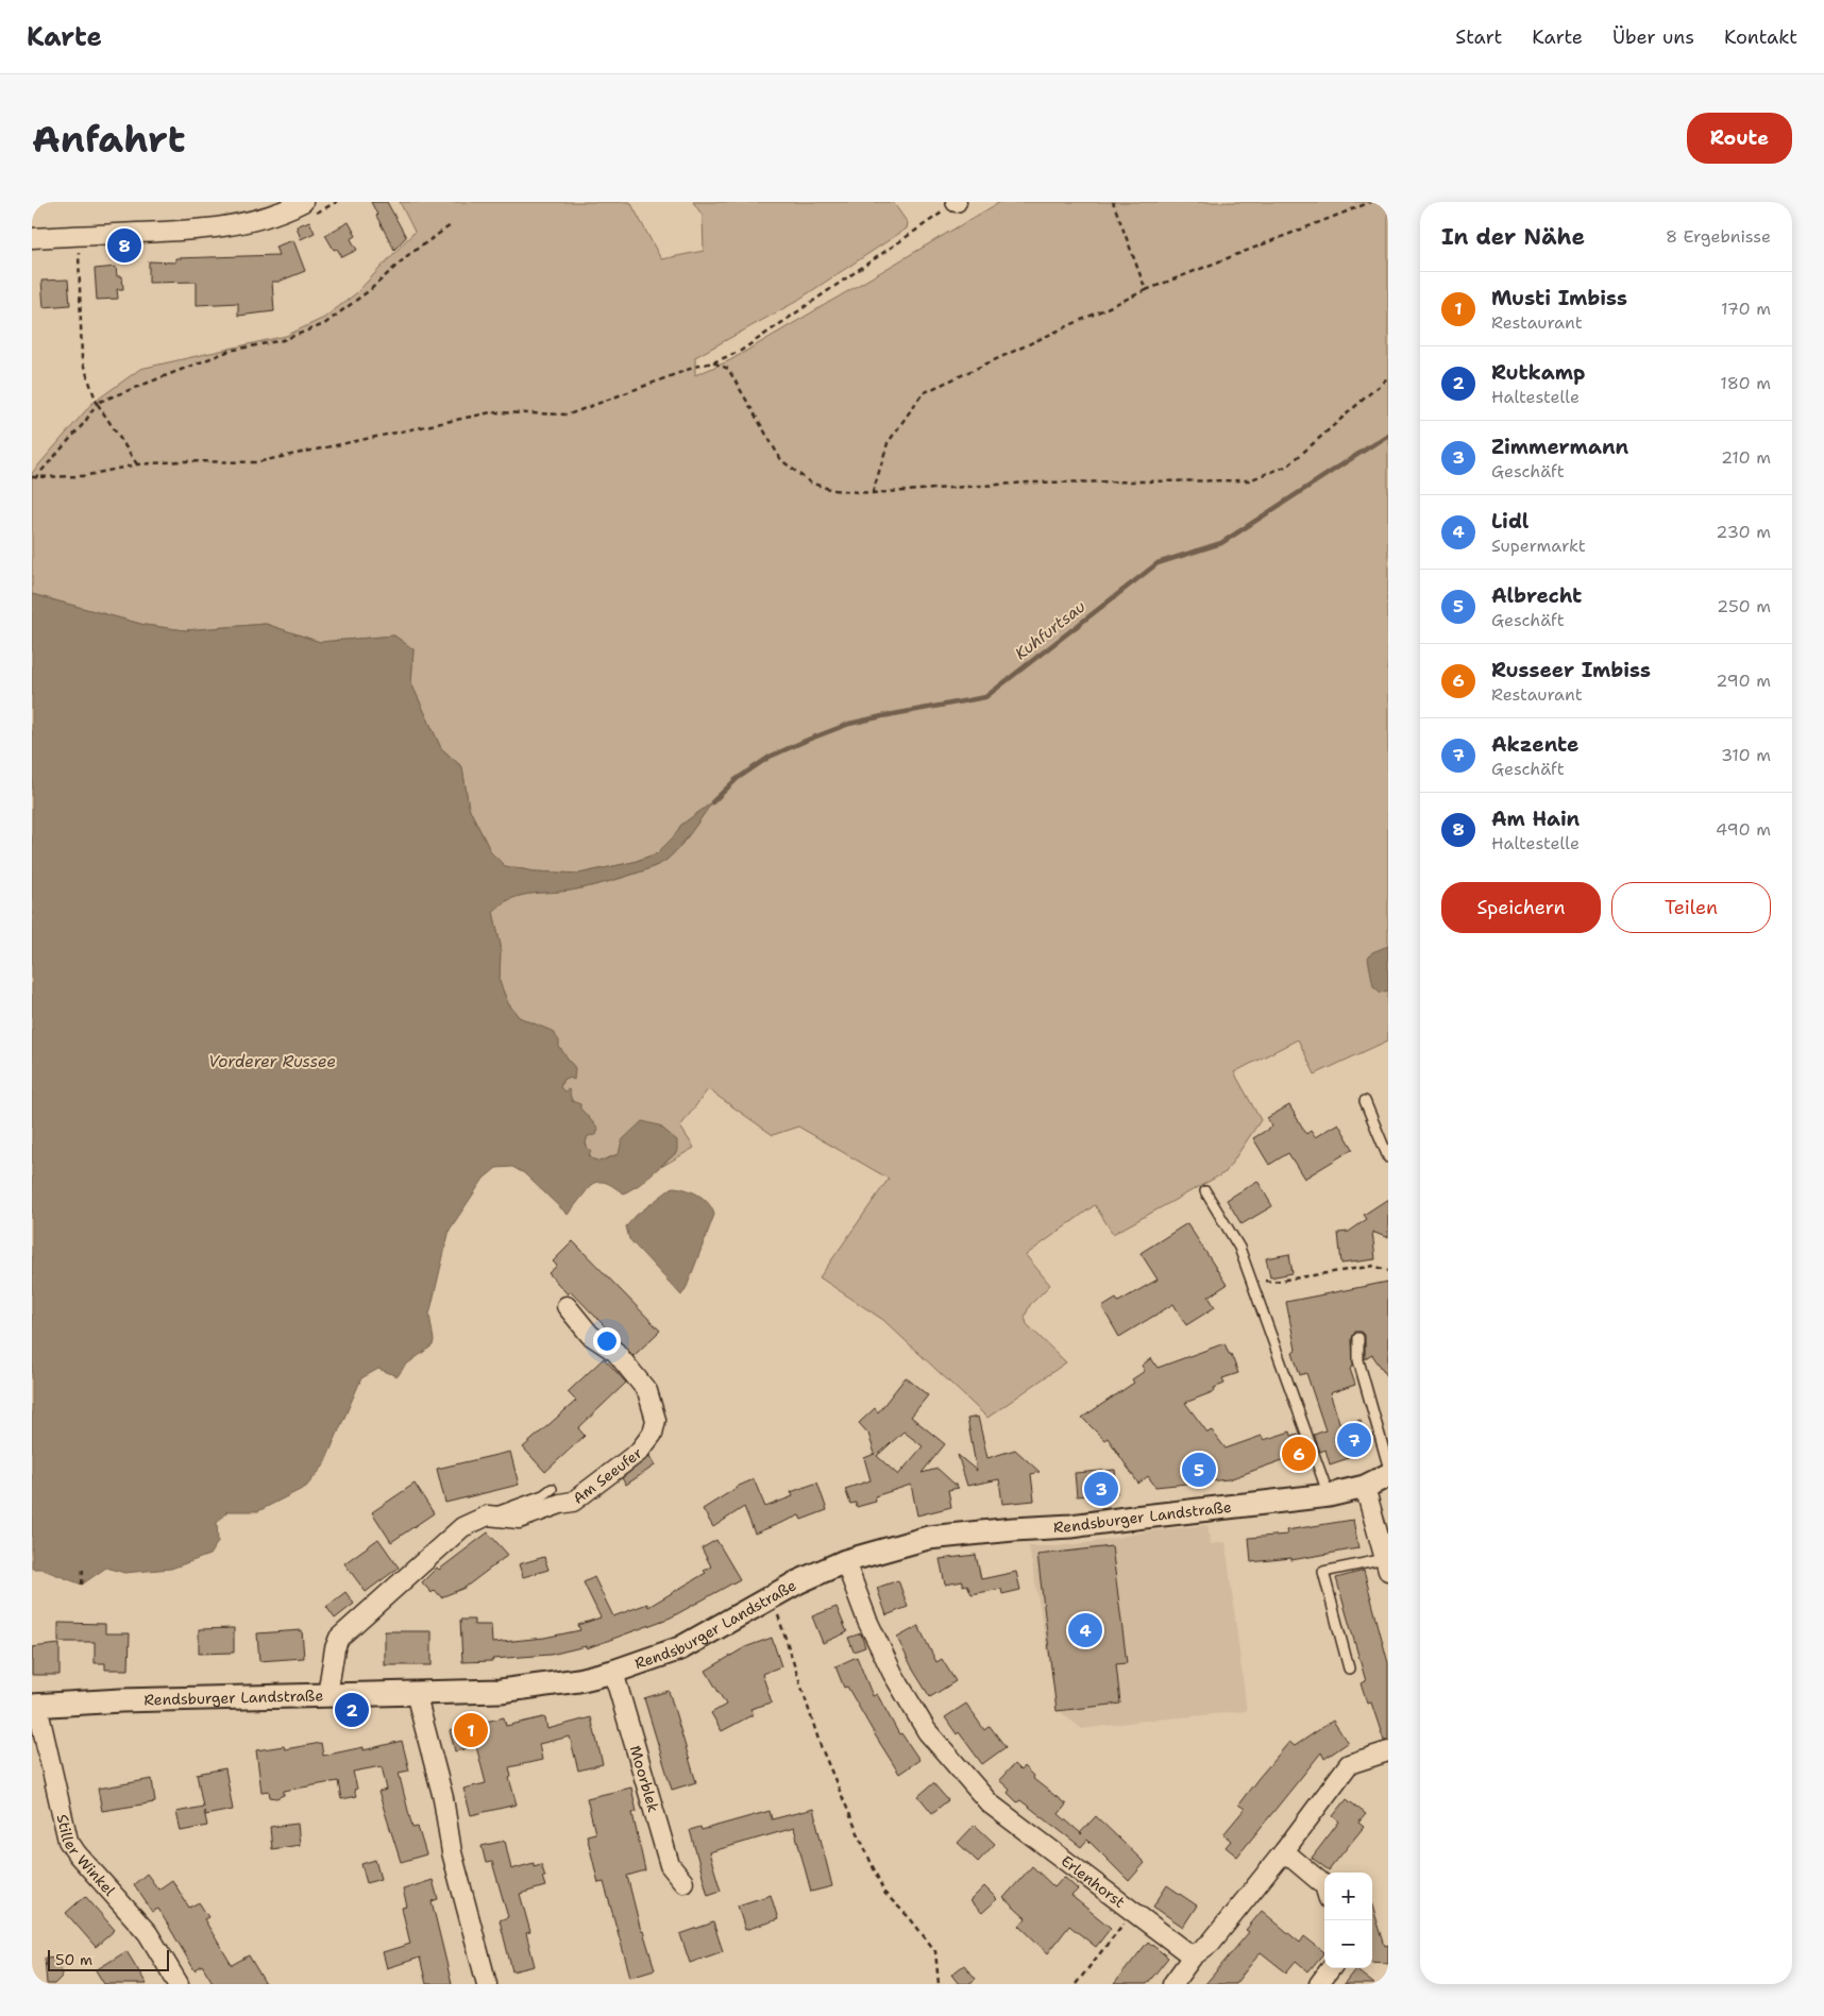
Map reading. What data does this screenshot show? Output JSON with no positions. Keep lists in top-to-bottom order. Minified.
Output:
{"streets":{"street":["Am Seeufer","Rendsburger Landstraße","Moorblek","Stiller Winkel","Erlenhorst"]},"crossings":[["Rendsburger Landstraße","Moorblek"],["Rendsburger Landstraße","Stiller Winkel"],["Rendsburger Landstraße","Erlenhorst"]],"water":["Kuhfurtsau","Vorderer Russee"],"scale_bar":"50 m","page":{"header":"Karte","nav":["Start","Karte","Über uns","Kontakt"],"buttons":["Route",["Speichern","Teilen"]],"title":"Anfahrt","heading":["In der Nähe","8 Ergebnisse"],"pins":["8","7","6","5","3","4","2","1"],"list":[{"mark":"1","name":"Musti Imbiss","note":"Restaurant","value":"170 m"},{"mark":"2","name":"Rutkamp","note":"Haltestelle","value":"180 m"},{"mark":"3","name":"Zimmermann","note":"Geschäft","value":"210 m"},{"mark":"4","name":"Lidl","note":"Supermarkt","value":"230 m"},{"mark":"5","name":"Albrecht","note":"Geschäft","value":"250 m"},{"mark":"6","name":"Russeer Imbiss","note":"Restaurant","value":"290 m"},{"mark":"7","name":"Akzente","note":"Geschäft","value":"310 m"},{"mark":"8","name":"Am Hain","note":"Haltestelle","value":"490 m"}],"map_buttons":["+","−"],"scale":"50 m"}}
